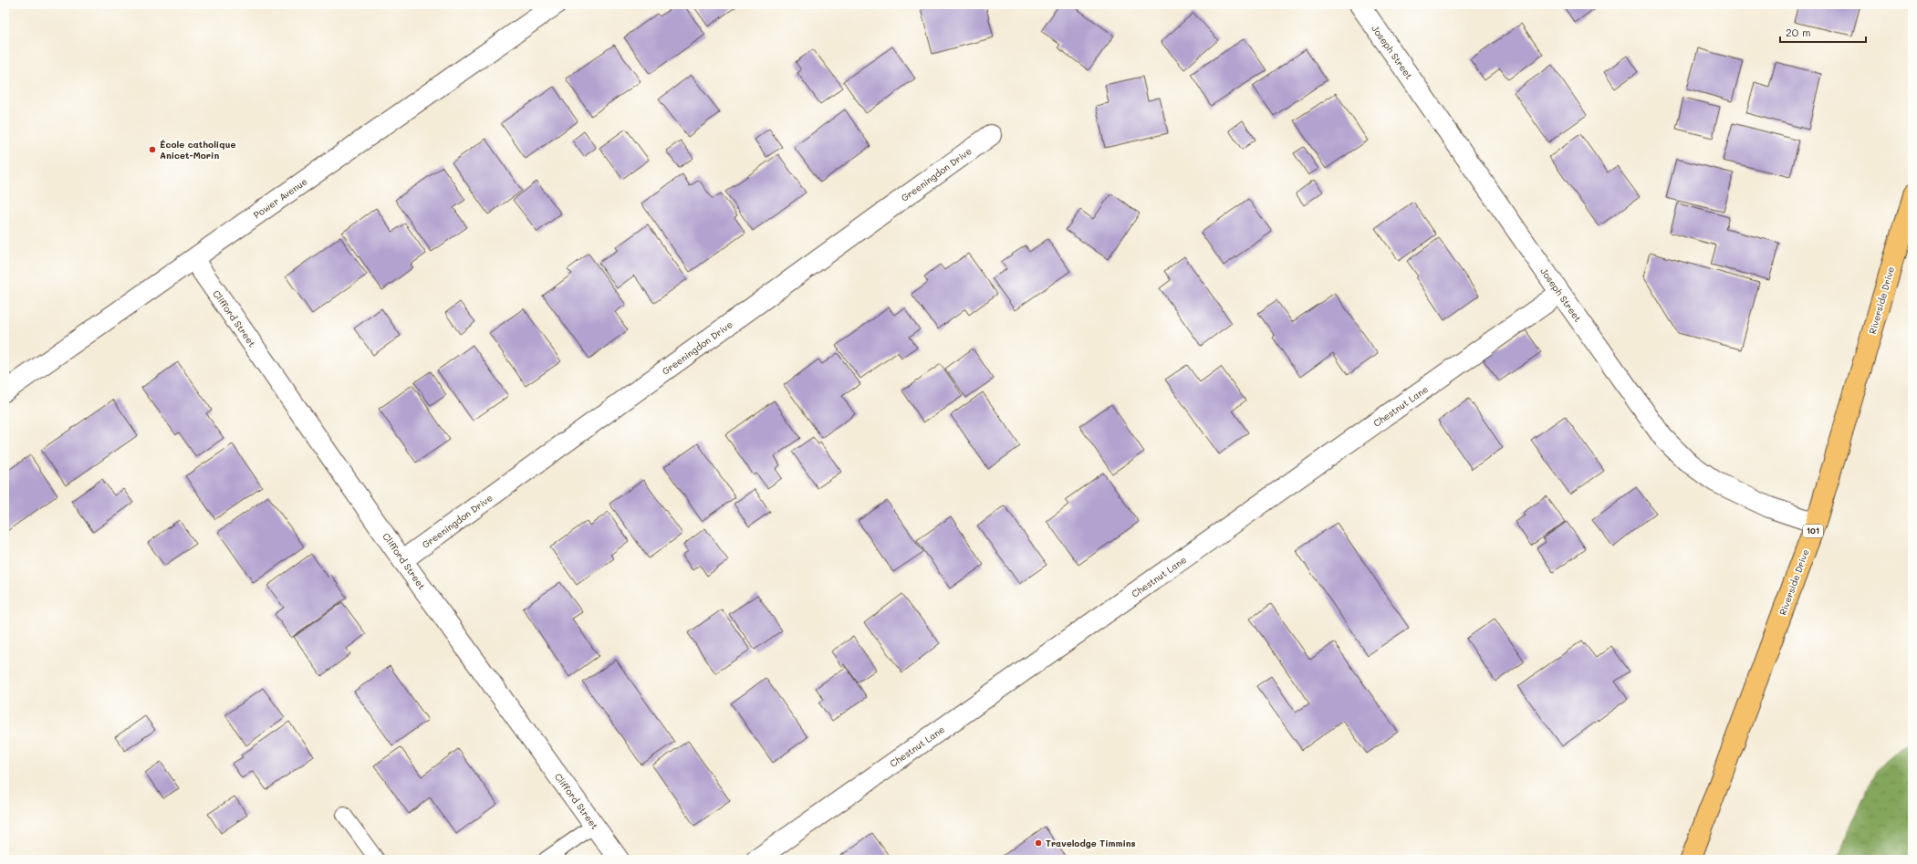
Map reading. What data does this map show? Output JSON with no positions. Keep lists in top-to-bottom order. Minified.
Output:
{"streets":{"main road":["Riverside Drive","101"],"street":["Joseph Street","Greeningdon Drive","Power Avenue","Clifford Street","Chestnut Lane"]},"crossings":[["Joseph Street","Riverside Drive"],["Joseph Street","Chestnut Lane"],["Greeningdon Drive","Clifford Street"],["Power Avenue","Clifford Street"]],"places":["École catholique Anicet-Morin","Travelodge Timmins"],"scale_bar":"20 m"}
